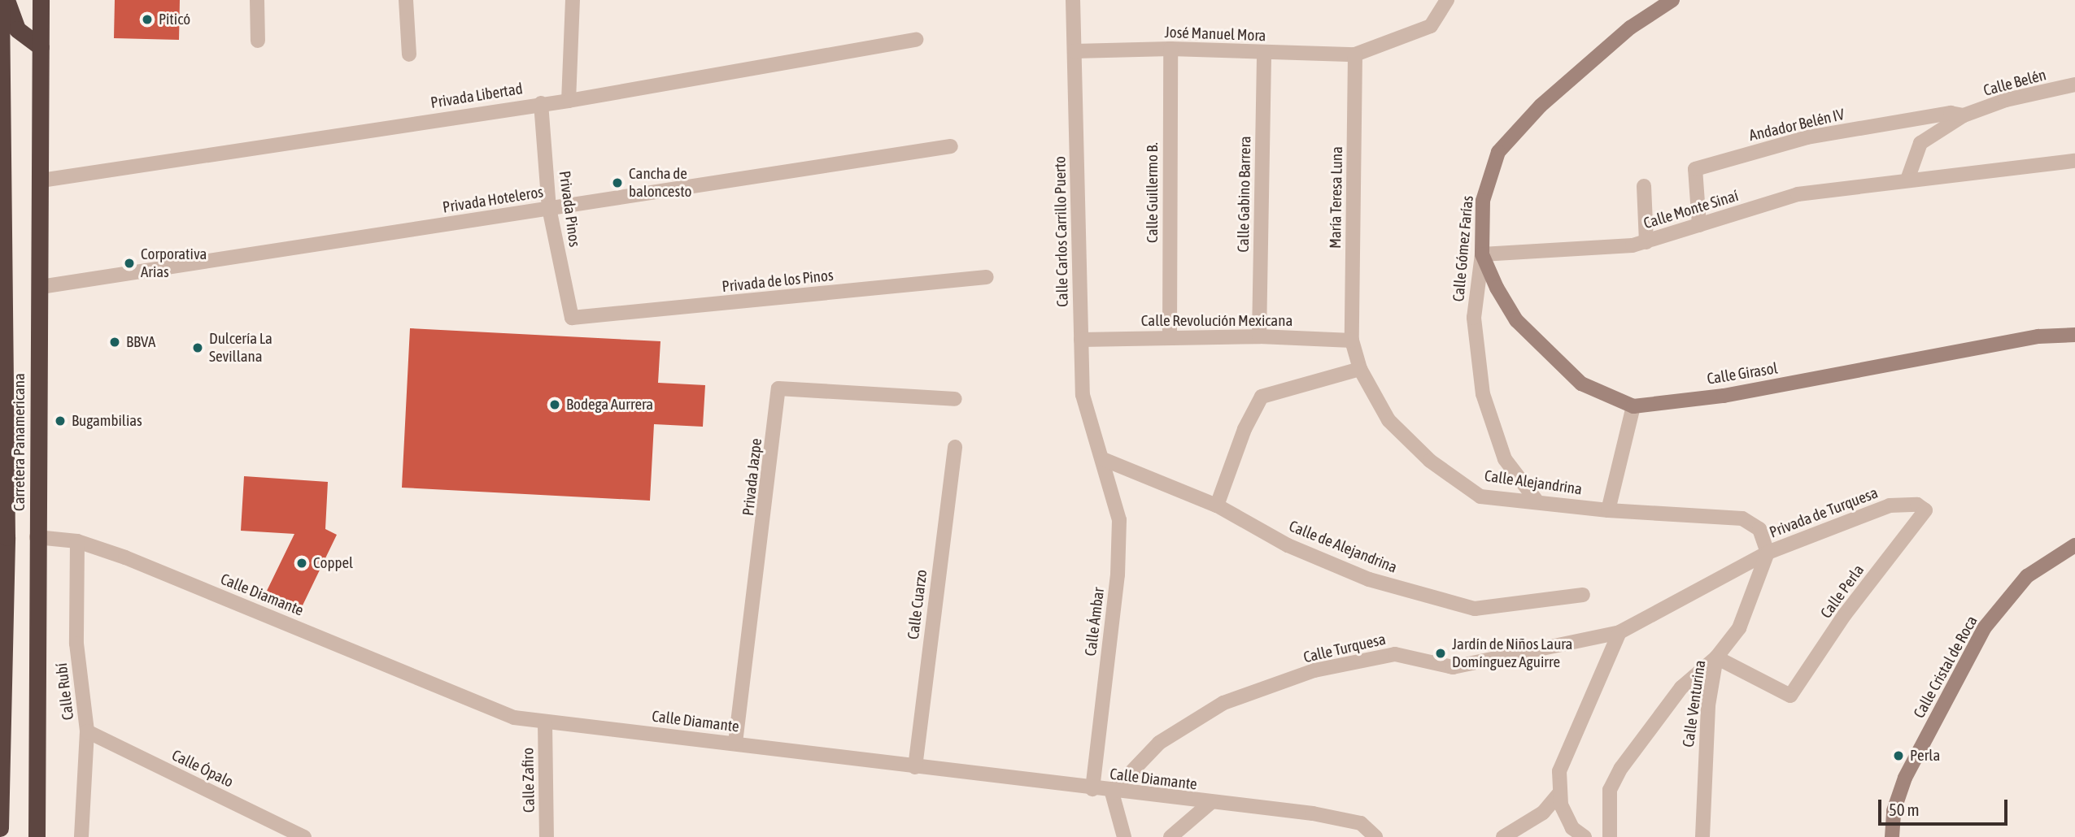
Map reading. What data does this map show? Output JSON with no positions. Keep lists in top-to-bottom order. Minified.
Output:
{"streets":{"highway":["Carretera Panamericana"],"street":["José Manuel Mora","Calle Belén","Privada Libertad","Andador Belén IV","Calle Guillermo B.","Calle Gabino Barrera","María Teresa Luna","Privada Hoteleros","Privada Pinos","Calle Monte Sinaí","Calle Carlos Carrillo Puerto","Calle Gómez Farías","Privada de los Pinos","Calle Revolución Mexicana","Calle Girasol","Privada Jazpe","Calle Alejandrina","Privada de Turquesa","Calle de Alejandrina","Calle Perla","Calle Diamante","Calle Cuarzo","Calle Ámbar","Calle Turquesa","Calle Cristal de Roca","Calle Rubí","Calle Venturina","Calle Ópalo","Calle Zafiro"]},"crossings":[["José Manuel Mora","Calle Guillermo B."],["José Manuel Mora","Calle Gabino Barrera"],["José Manuel Mora","María Teresa Luna"],["José Manuel Mora","Calle Carlos Carrillo Puerto"],["Calle Belén","Andador Belén IV"],["Privada Libertad","Privada Pinos"],["Privada Libertad","Carretera Panamericana"],["Andador Belén IV","Calle Monte Sinaí"],["Calle Guillermo B.","Calle Revolución Mexicana"],["Calle Gabino Barrera","Calle Revolución Mexicana"],["María Teresa Luna","Calle Revolución Mexicana"],["María Teresa Luna","Calle Alejandrina"],["Privada Hoteleros","Privada Pinos"],["Privada Hoteleros","Carretera Panamericana"],["Privada Pinos","Privada de los Pinos"],["Calle Monte Sinaí","Calle Gómez Farías"],["Calle Carlos Carrillo Puerto","Calle Revolución Mexicana"],["Calle Carlos Carrillo Puerto","Calle de Alejandrina"],["Calle Carlos Carrillo Puerto","Calle Ámbar"],["Calle Gómez Farías","Calle Alejandrina"],["Calle Revolución Mexicana","Calle Alejandrina"],["Carretera Panamericana","Calle Diamante"],["Privada Jazpe","Calle Diamante"],["Calle Alejandrina","Privada de Turquesa"],["Calle Alejandrina","Calle Turquesa"],["Calle Alejandrina","Calle Venturina"],["Privada de Turquesa","Calle Perla"],["Privada de Turquesa","Calle Turquesa"],["Privada de Turquesa","Calle Venturina"],["Calle de Alejandrina","Calle Ámbar"],["Calle Perla","Calle Venturina"],["Calle Diamante","Calle Cuarzo"],["Calle Diamante","Calle Ámbar"],["Calle Diamante","Calle Turquesa"],["Calle Diamante","Calle Rubí"],["Calle Diamante","Calle Zafiro"],["Calle Turquesa","Calle Venturina"],["Calle Rubí","Calle Ópalo"]],"places":["Piticó","Cancha de baloncesto","Corporativa Arias","BBVA","Dulcería La Sevillana","Bodega Aurrera","Bugambilias","Coppel","Jardín de Niños Laura Domínguez Aguirre","Perla"],"scale_bar":"50 m"}
